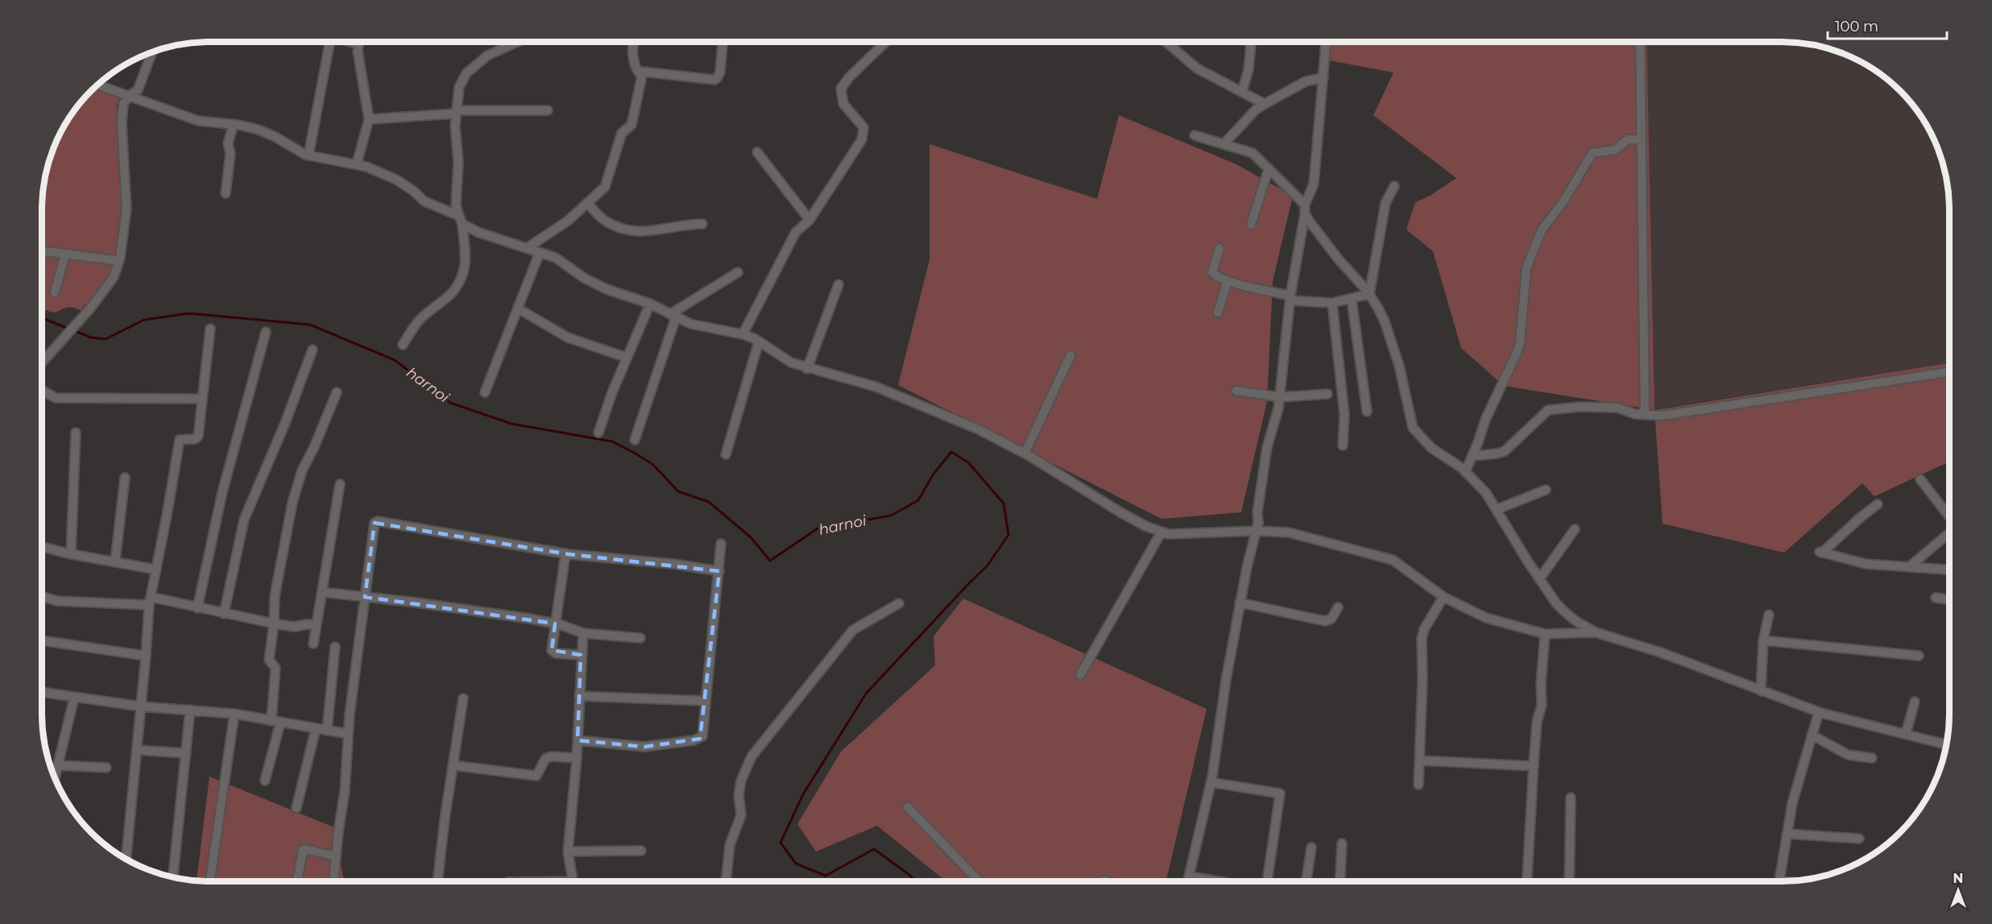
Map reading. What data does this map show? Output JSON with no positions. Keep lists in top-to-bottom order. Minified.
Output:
{"water":["harnoi"],"scale_bar":"100 m","north":"top"}
